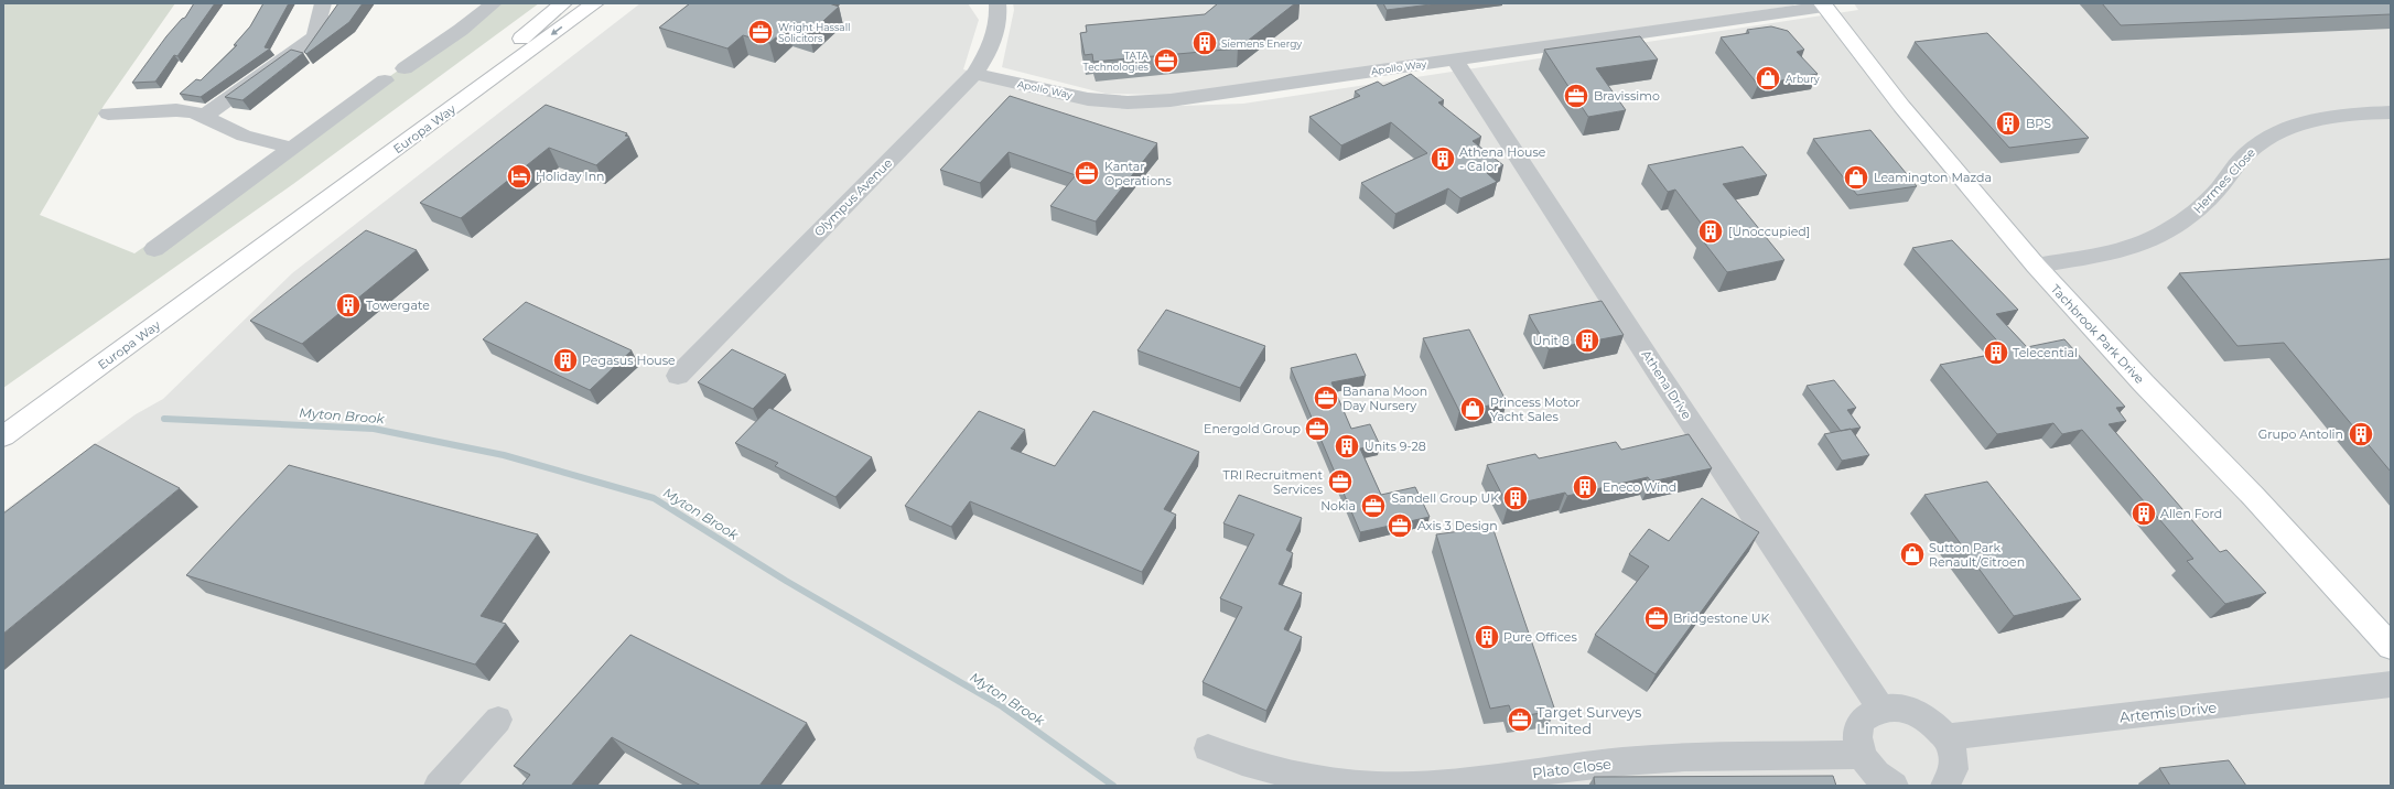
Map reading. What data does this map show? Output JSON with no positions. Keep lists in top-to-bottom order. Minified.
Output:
{"streets":{"main road":["Europa Way","Tachbrook Park Drive"],"street":["Apollo Way","Hermes Close","Olympus Avenue","Athena Drive","Artemis Drive","Plato Close"]},"crossings":[["Apollo Way","Olympus Avenue"],["Apollo Way","Tachbrook Park Drive"],["Apollo Way","Athena Drive"],["Hermes Close","Tachbrook Park Drive"]],"water":["Myton Brook"],"places":{"office":["Wright Hassall Solicitors","TATA Technologies","Bravissimo","Kantar Operations","Banana Moon Day Nursery","Energold Group","TRI Recruitment Services","Nokia","Axis 3 Design","Bridgestone UK","Target Surveys Limited"],"building":["Siemens Energy","BPS","Athena House - Calor","[Unoccupied]","Towergate","Unit 8","Telecential","Pegasus House","Grupo Antolin","Units 9-28","Eneco Wind","Sandell Group UK","Allen Ford","Pure Offices"],"shop":["Arbury","Leamington Mazda","Princess Motor Yacht Sales","Sutton Park Renault/Citroen"],"hotel":["Holiday Inn"]}}
